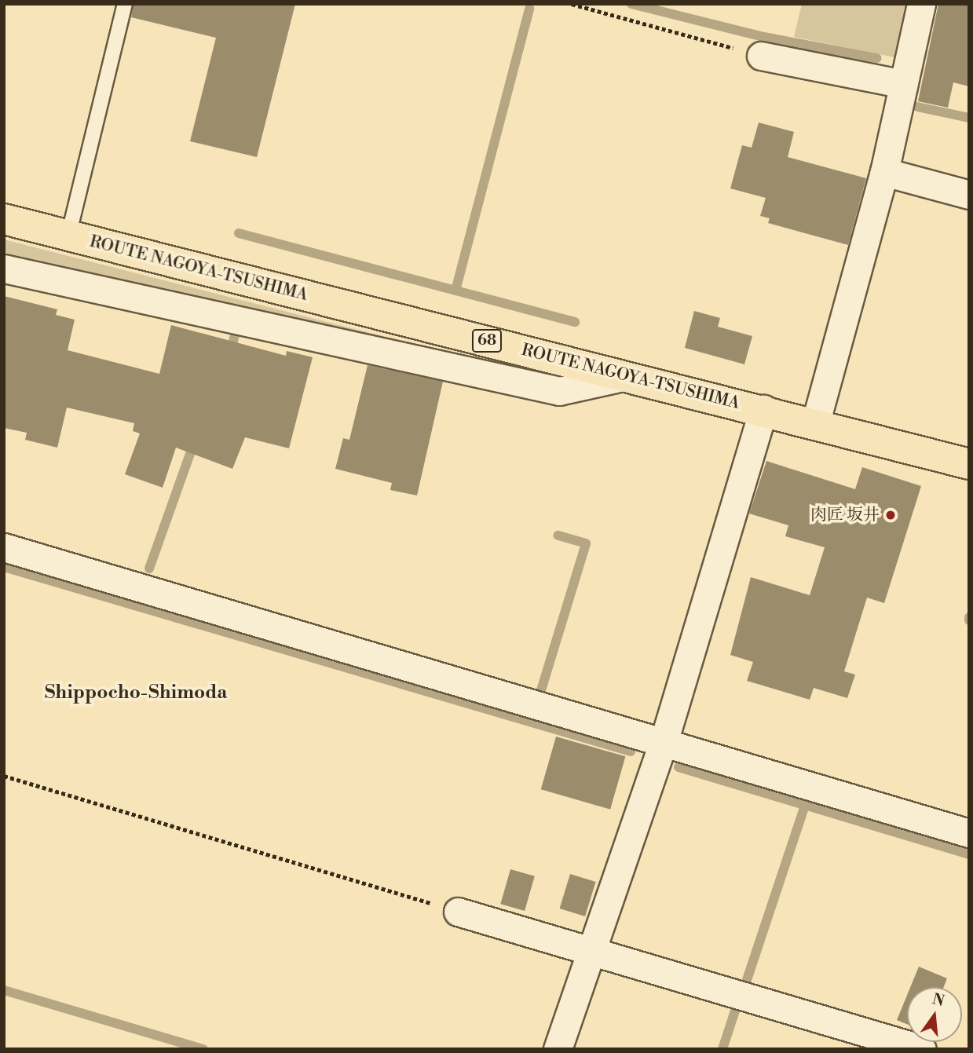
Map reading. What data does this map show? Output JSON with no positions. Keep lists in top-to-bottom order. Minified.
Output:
{"streets":{"main road":["ROUTE NAGOYA-TSUSHIMA","68"]},"districts":["Shippocho-Shimoda"],"places":["肉匠 坂井"],"north":"top"}
